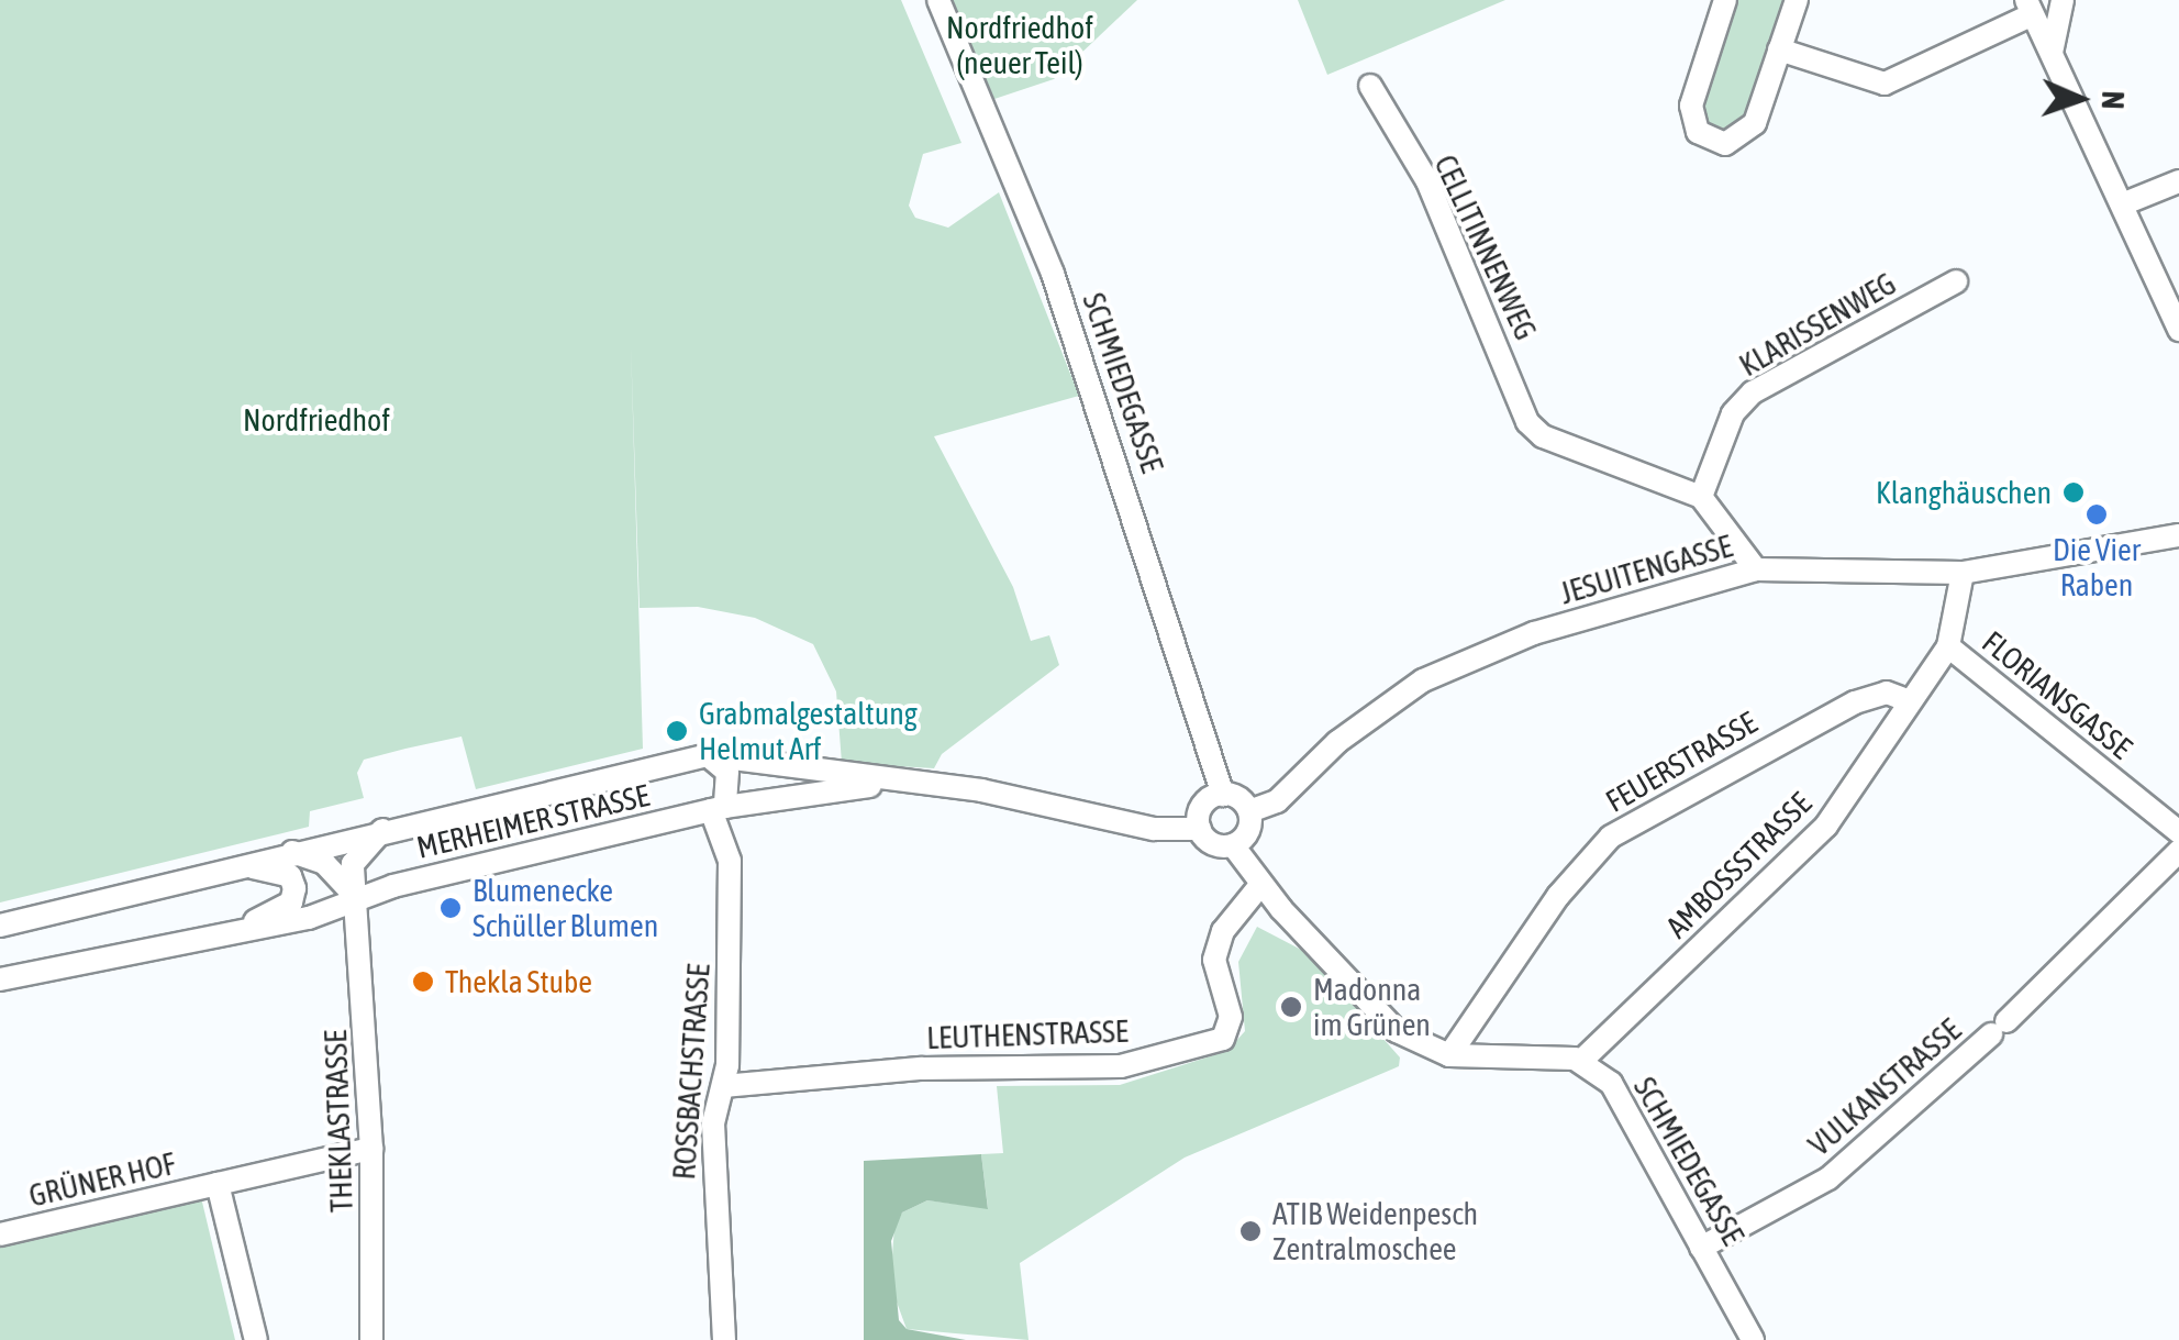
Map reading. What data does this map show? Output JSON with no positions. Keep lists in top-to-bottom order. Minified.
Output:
{"streets":{"street":["CELLITINNENWEG","KLARISSENWEG","SCHMIEDEGASSE","JESUITENGASSE","FLORIANSGASSE","FEUERSTRASSE","MERHEIMER STRASSE","AMBOSSSTRASSE","LEUTHENSTRASSE","ROSSBACHSTRASSE","VULKANSTRASSE","THEKLASTRASSE","GRÜNER HOF"]},"crossings":[["CELLITINNENWEG","KLARISSENWEG"],["SCHMIEDEGASSE","JESUITENGASSE"],["SCHMIEDEGASSE","MERHEIMER STRASSE"],["SCHMIEDEGASSE","AMBOSSSTRASSE"],["SCHMIEDEGASSE","VULKANSTRASSE"],["JESUITENGASSE","MERHEIMER STRASSE"],["JESUITENGASSE","AMBOSSSTRASSE"],["FLORIANSGASSE","AMBOSSSTRASSE"],["FEUERSTRASSE","AMBOSSSTRASSE"],["MERHEIMER STRASSE","ROSSBACHSTRASSE"],["MERHEIMER STRASSE","THEKLASTRASSE"],["LEUTHENSTRASSE","ROSSBACHSTRASSE"],["THEKLASTRASSE","GRÜNER HOF"]],"parks":["Nordfriedhof (neuer Teil)","Nordfriedhof"],"places":["Klanghäuschen","Die Vier Raben","Grabmalgestaltung Helmut Arf","Blumenecke Schüller Blumen","Thekla Stube","Madonna im Grünen","ATIB Weidenpesch Zentralmoschee"],"north":"right"}
